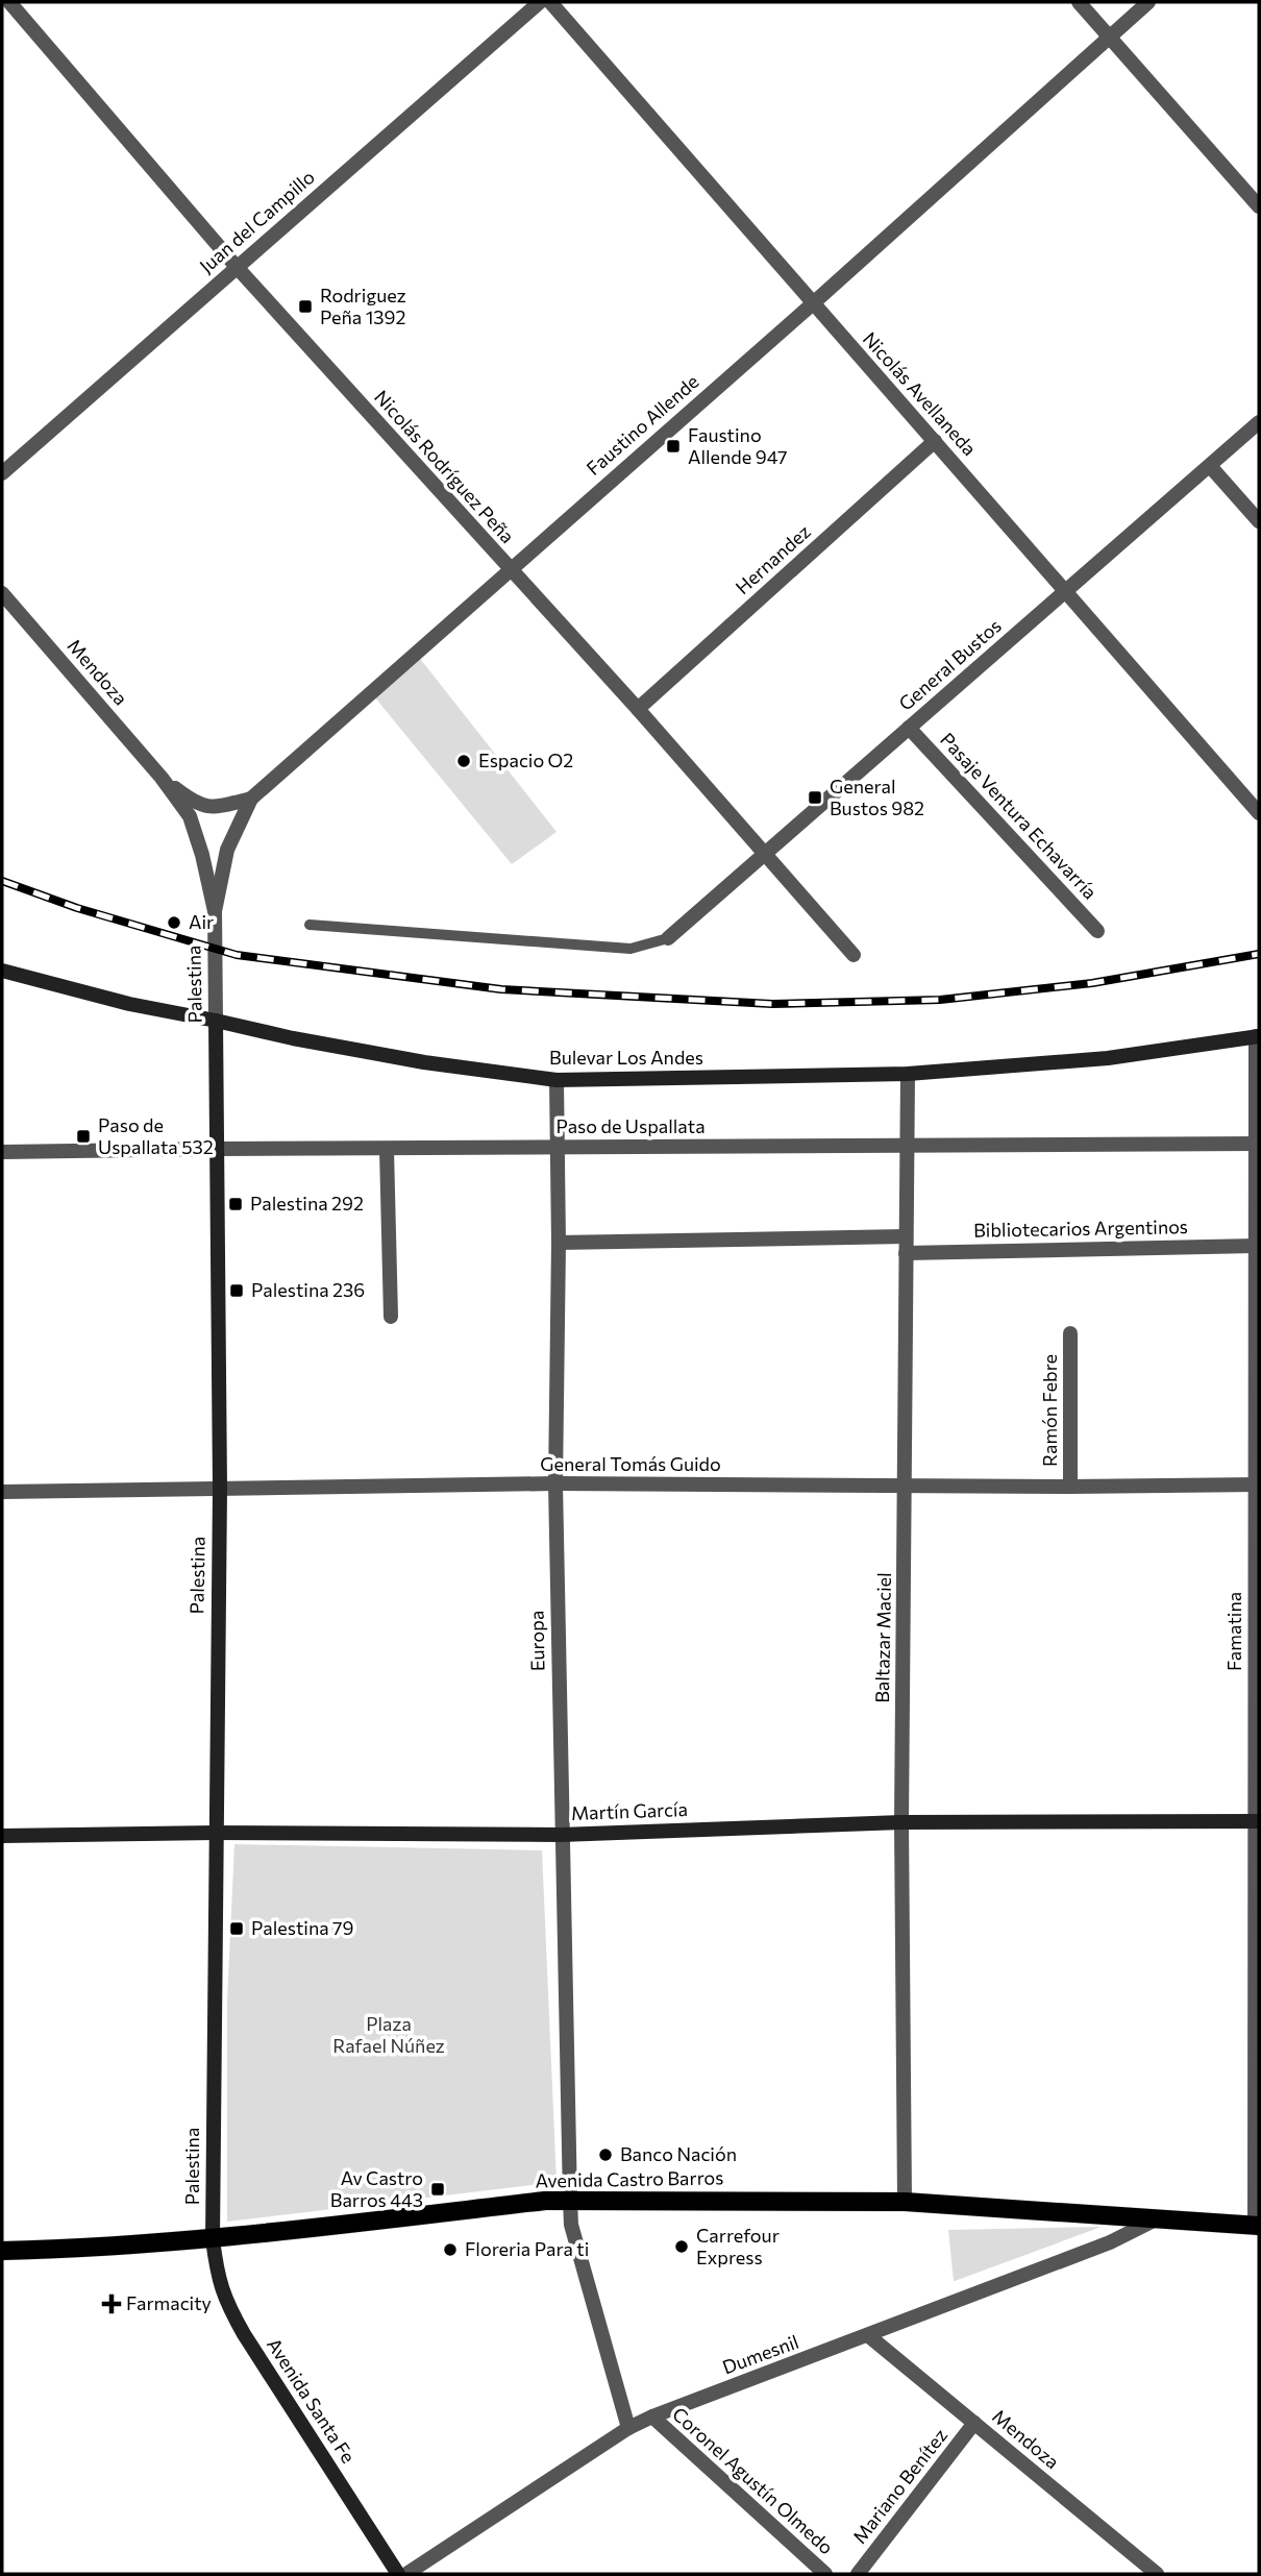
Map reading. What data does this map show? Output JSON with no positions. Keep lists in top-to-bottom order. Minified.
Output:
{"streets":{"main road":["Palestina","Bulevar Los Andes","Martín García","Avenida Castro Barros","Avenida Santa Fe"],"street":["Juan del Campillo","Nicolás Avellaneda","Faustino Allende","Nicolás Rodríguez Peña","Hernandez","General Bustos","Mendoza","Pasaje Ventura Echavarría","Paso de Uspallata","Bibliotecarios Argentinos","Ramón Febre","General Tomás Guido","Famatina","Baltazar Maciel","Europa","Dumesnil","Coronel Agustín Olmedo","Mariano Benítez"]},"crossings":[["Juan del Campillo","Nicolás Rodríguez Peña"],["Nicolás Avellaneda","Faustino Allende"],["Nicolás Avellaneda","Hernandez"],["Nicolás Avellaneda","General Bustos"],["Faustino Allende","Nicolás Rodríguez Peña"],["Faustino Allende","Mendoza"],["Faustino Allende","Palestina"],["Nicolás Rodríguez Peña","Hernandez"],["Nicolás Rodríguez Peña","General Bustos"],["General Bustos","Pasaje Ventura Echavarría"],["Mendoza","Palestina"],["Mendoza","Dumesnil"],["Mendoza","Mariano Benítez"],["Palestina","Bulevar Los Andes"],["Palestina","Paso de Uspallata"],["Palestina","General Tomás Guido"],["Palestina","Martín García"],["Palestina","Avenida Castro Barros"],["Palestina","Avenida Santa Fe"],["Bulevar Los Andes","Famatina"],["Bulevar Los Andes","Baltazar Maciel"],["Bulevar Los Andes","Europa"],["Paso de Uspallata","Famatina"],["Paso de Uspallata","Baltazar Maciel"],["Paso de Uspallata","Europa"],["Bibliotecarios Argentinos","Famatina"],["Bibliotecarios Argentinos","Baltazar Maciel"],["Ramón Febre","General Tomás Guido"],["General Tomás Guido","Famatina"],["General Tomás Guido","Baltazar Maciel"],["General Tomás Guido","Europa"],["Famatina","Martín García"],["Famatina","Avenida Castro Barros"],["Baltazar Maciel","Martín García"],["Baltazar Maciel","Avenida Castro Barros"],["Europa","Martín García"],["Europa","Avenida Castro Barros"],["Avenida Castro Barros","Dumesnil"],["Avenida Castro Barros","Avenida Santa Fe"],["Dumesnil","Coronel Agustín Olmedo"]],"parks":["Plaza Rafael Núñez"],"places":{"transit":["Rodriguez Peña 1392","Faustino Allende 947","General Bustos 982","Paso de Uspallata 532","Palestina 292","Palestina 236","Palestina 79","Av Castro Barros 443"],"other":["Espacio O2","Air","Banco Nación","Carrefour Express","Floreria Para ti"],"health":["Farmacity"]}}
